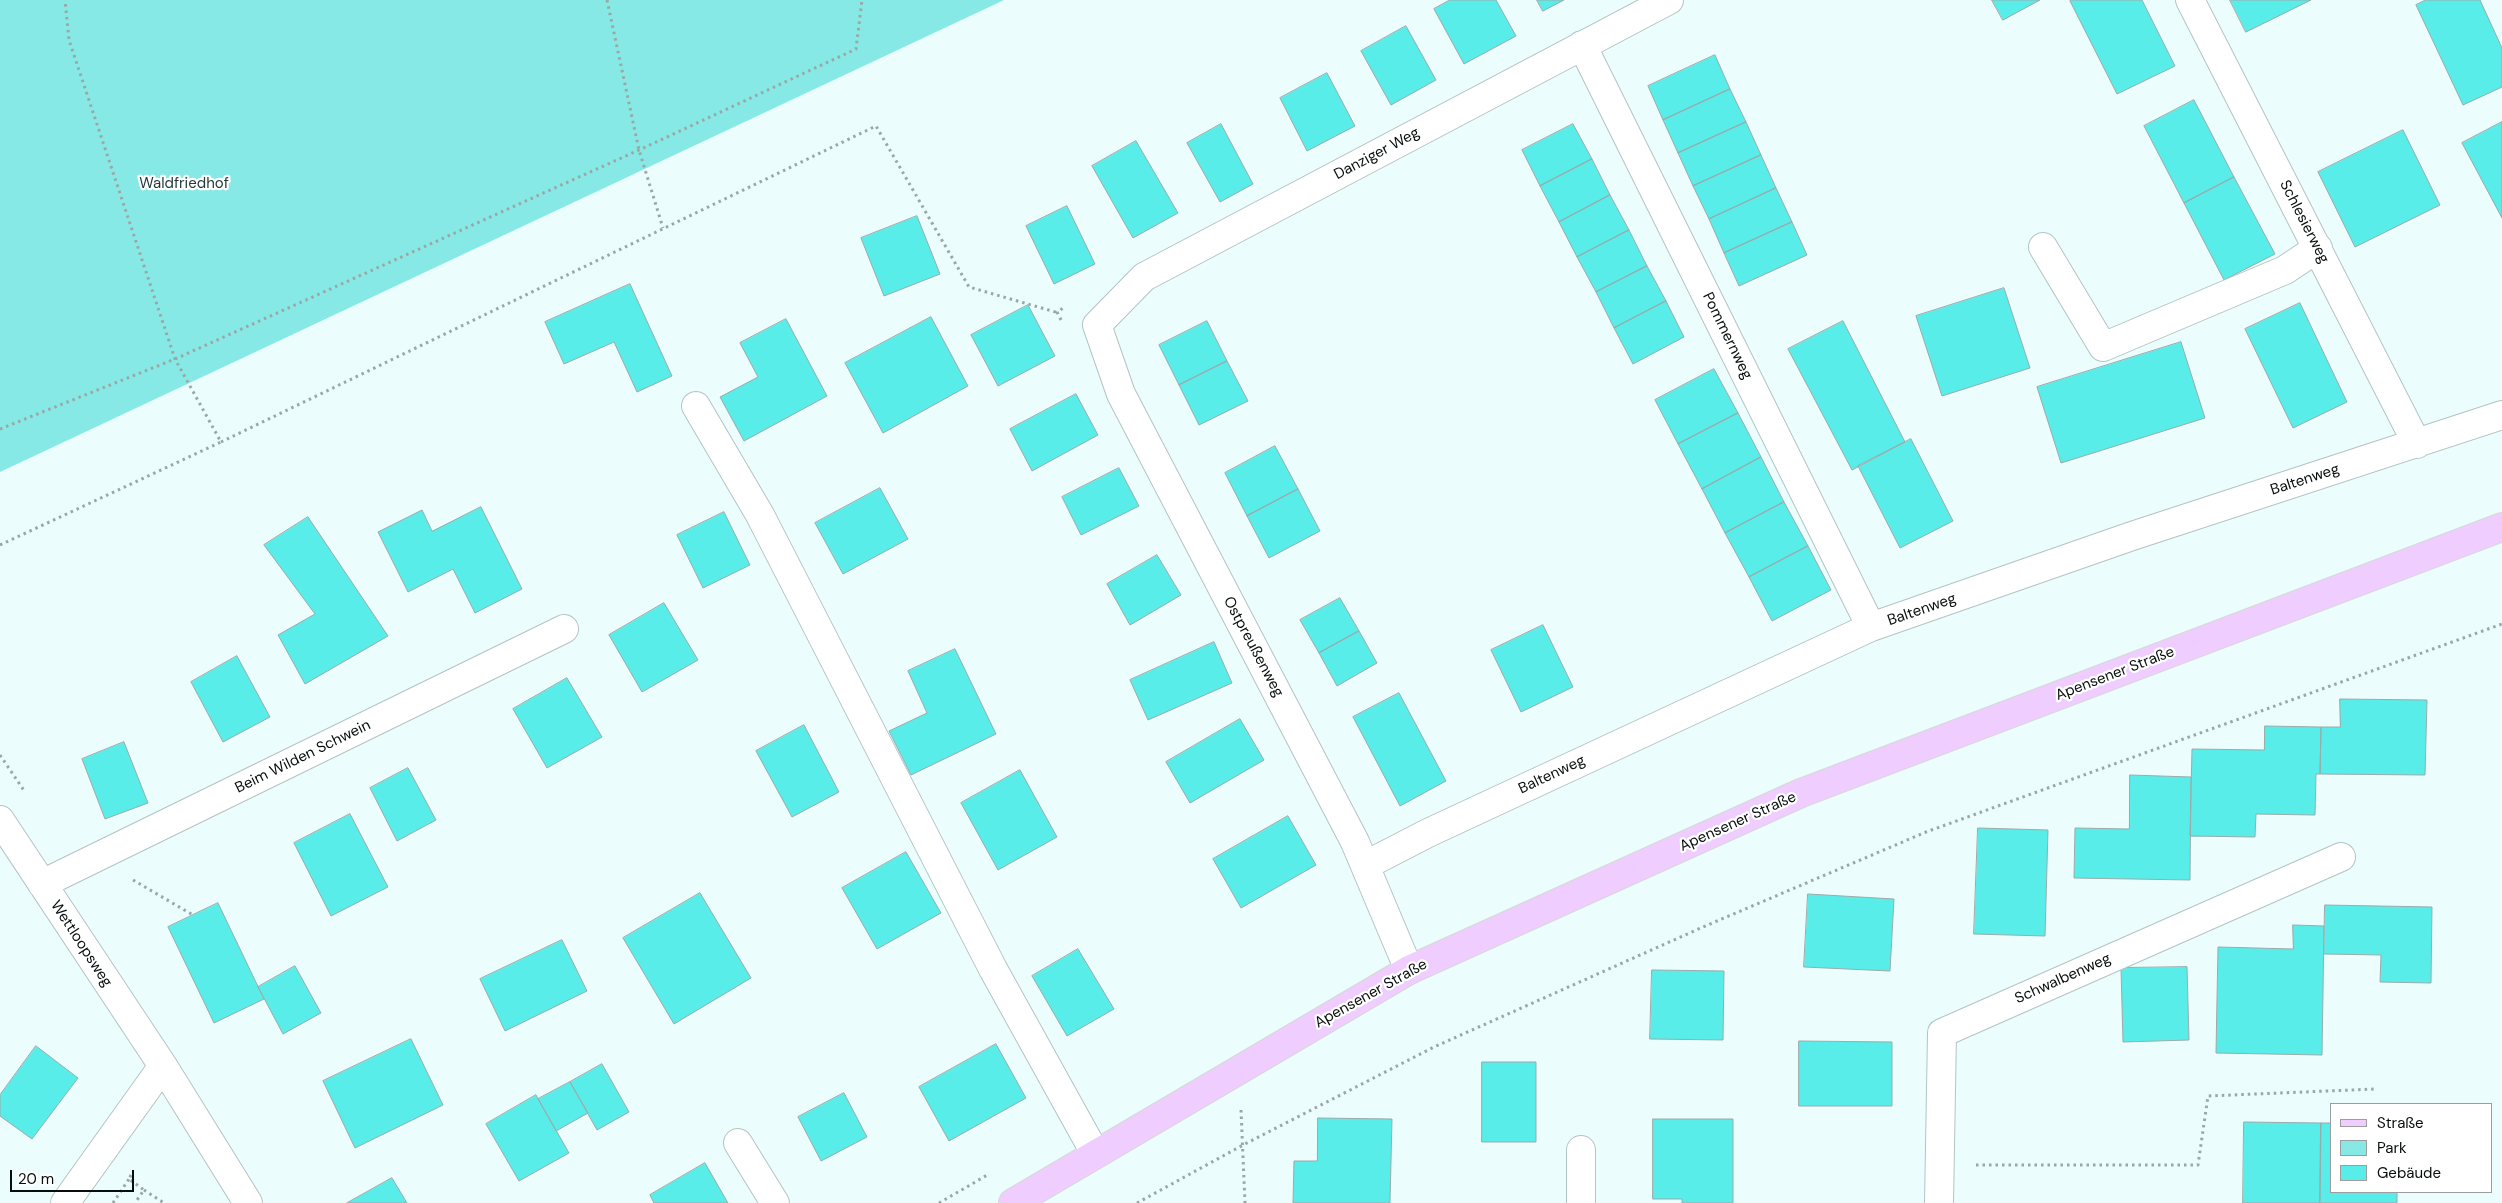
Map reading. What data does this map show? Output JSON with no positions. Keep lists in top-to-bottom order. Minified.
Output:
{"streets":{"main road":["Apensener Straße"],"street":["Danziger Weg","Schlesierweg","Pommernweg","Baltenweg","Ostpreußenweg","Beim Wilden Schwein","Wettloopsweg","Schwalbenweg"]},"crossings":[["Danziger Weg","Pommernweg"],["Danziger Weg","Ostpreußenweg"],["Schlesierweg","Baltenweg"],["Pommernweg","Baltenweg"],["Baltenweg","Ostpreußenweg"],["Ostpreußenweg","Apensener Straße"],["Beim Wilden Schwein","Wettloopsweg"]],"parks":["Waldfriedhof"],"legend":["Straße","Park","Gebäude"],"scale_bar":"20 m"}
